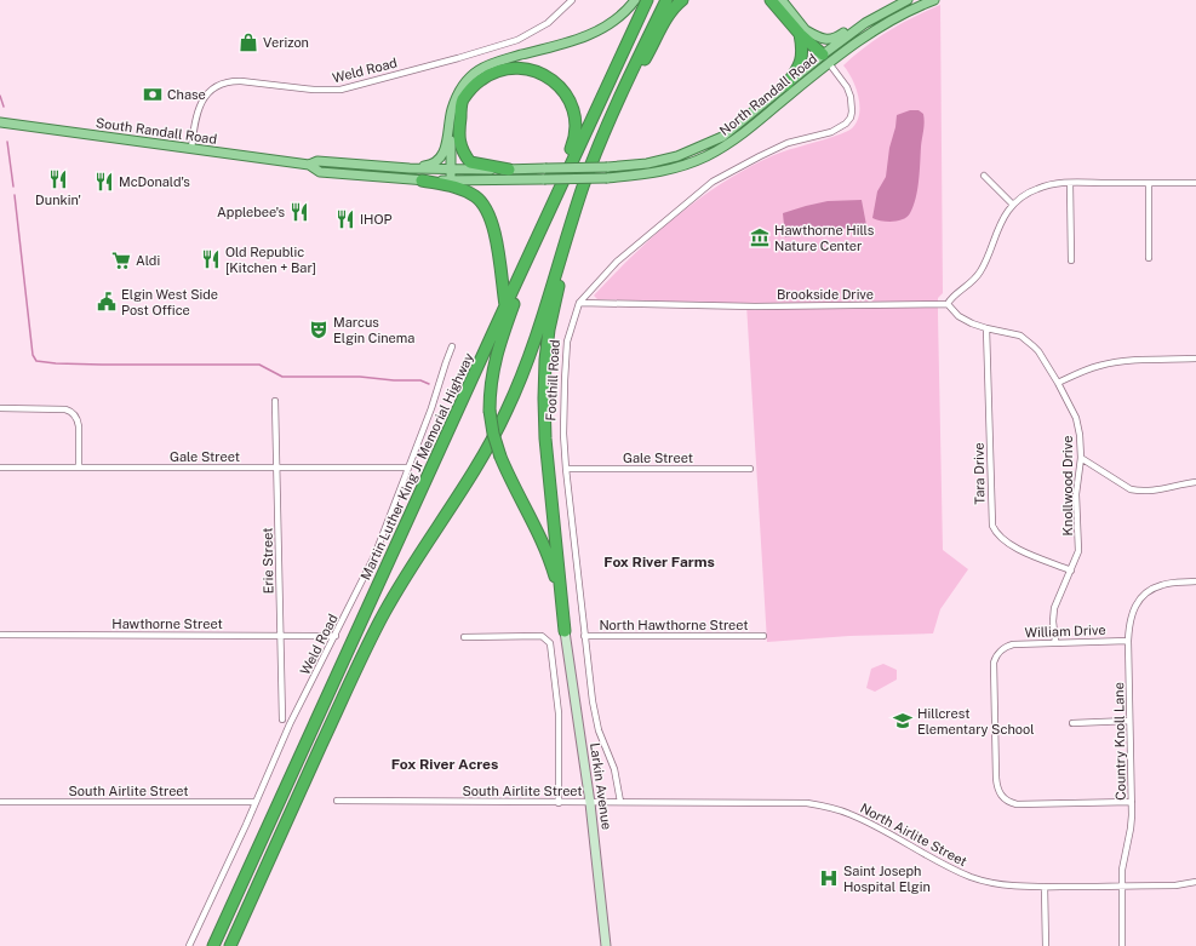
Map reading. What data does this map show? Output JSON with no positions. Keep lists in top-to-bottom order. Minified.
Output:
{"streets":{"highway":["Martin Luther King Jr Memorial Highway"],"main road":["North Randall Road","South Randall Road","Larkin Avenue"],"street":["Weld Road","Brookside Drive","Foothill Road","Gale Street","Tara Drive","Knollwood Drive","Erie Street","Hawthorne Street","North Hawthorne Street","William Drive","Country Knoll Lane","South Airlite Street","North Airlite Street"]},"crossings":[["Weld Road","South Randall Road"],["Weld Road","Gale Street"],["Weld Road","Hawthorne Street"],["Weld Road","South Airlite Street"],["North Randall Road","South Randall Road"],["North Randall Road","Foothill Road"],["Brookside Drive","Foothill Road"],["Brookside Drive","Knollwood Drive"],["Foothill Road","Gale Street"],["Foothill Road","North Hawthorne Street"],["Foothill Road","North Airlite Street"],["Gale Street","Erie Street"],["Tara Drive","Knollwood Drive"],["Knollwood Drive","William Drive"],["Erie Street","Hawthorne Street"],["William Drive","Country Knoll Lane"],["Country Knoll Lane","North Airlite Street"],["Larkin Avenue","South Airlite Street"],["Larkin Avenue","North Airlite Street"],["South Airlite Street","North Airlite Street"]],"districts":["Fox River Farms","Fox River Acres"],"places":{"shop":["Verizon"],"bank":["Chase"],"restaurant":["Dunkin'","McDonald's","Applebee's","IHOP","Old Republic [Kitchen + Bar]"],"museum":["Hawthorne Hills Nature Center"],"supermarket":["Aldi"],"public building":["Elgin West Side Post Office"],"theatre":["Marcus Elgin Cinema"],"school or university":["Hillcrest Elementary School"],"hospital":["Saint Joseph Hospital Elgin"]}}
